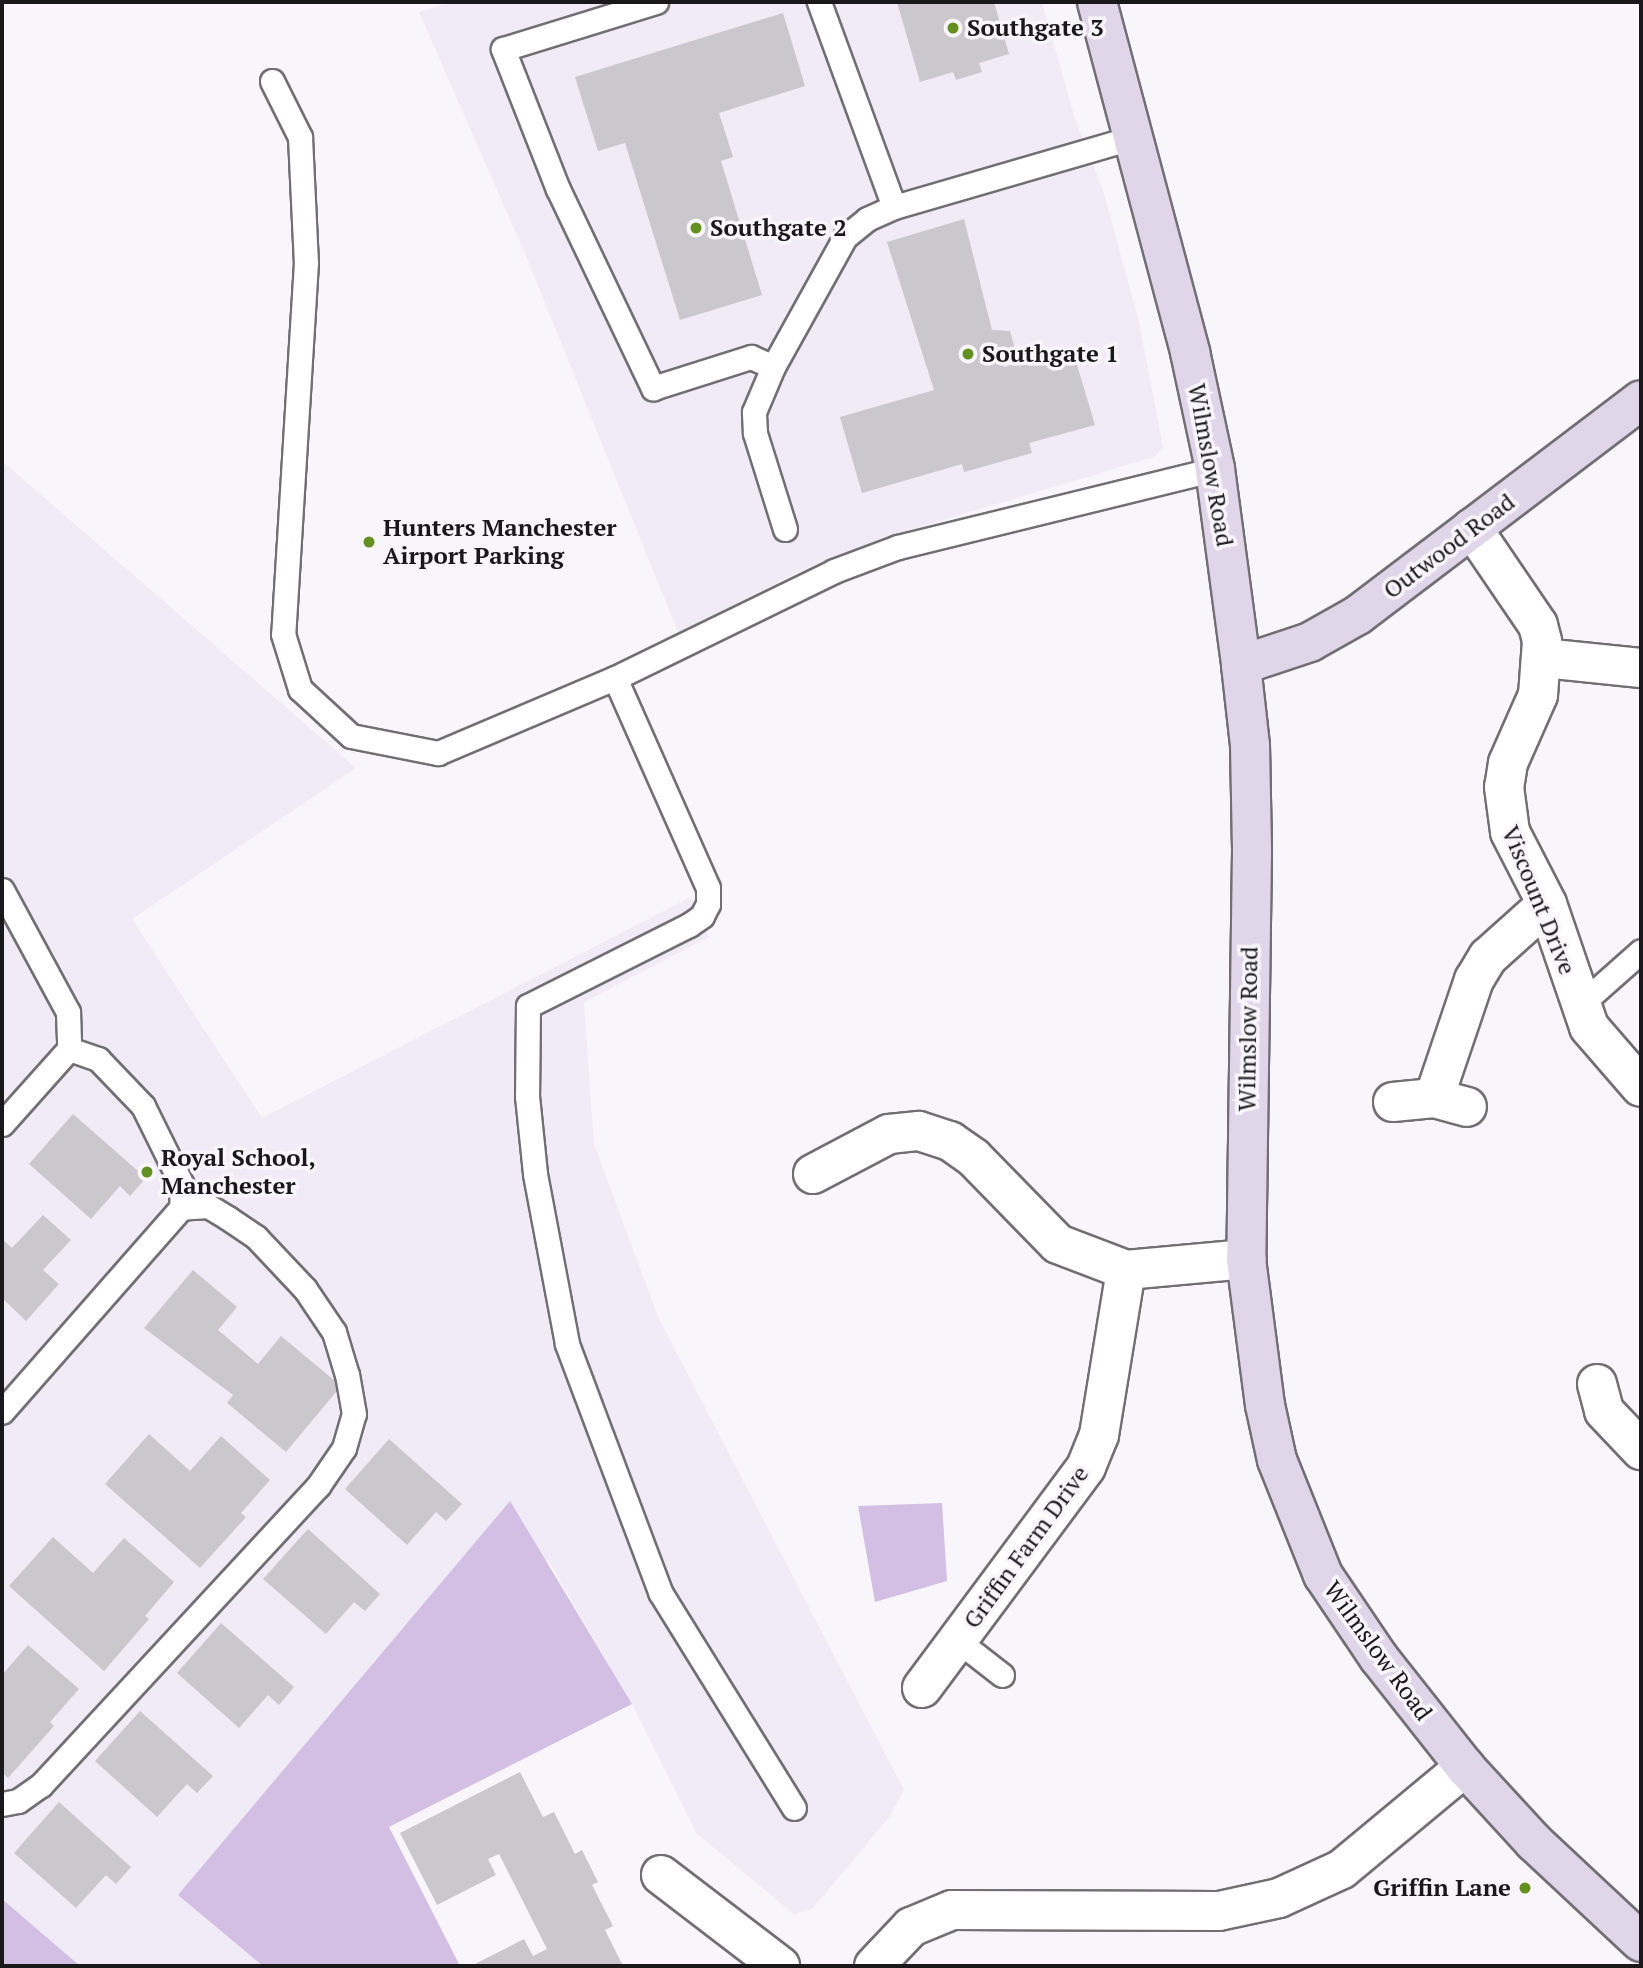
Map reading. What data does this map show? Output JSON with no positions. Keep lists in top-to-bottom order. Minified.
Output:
{"streets":{"main road":["Wilmslow Road","Outwood Road"],"street":["Viscount Drive","Griffin Farm Drive"]},"crossings":[["Wilmslow Road","Outwood Road"],["Outwood Road","Viscount Drive"]],"places":["Southgate 3","Southgate 2","Southgate 1","Hunters Manchester Airport Parking","Royal School, Manchester","Griffin Lane"]}
